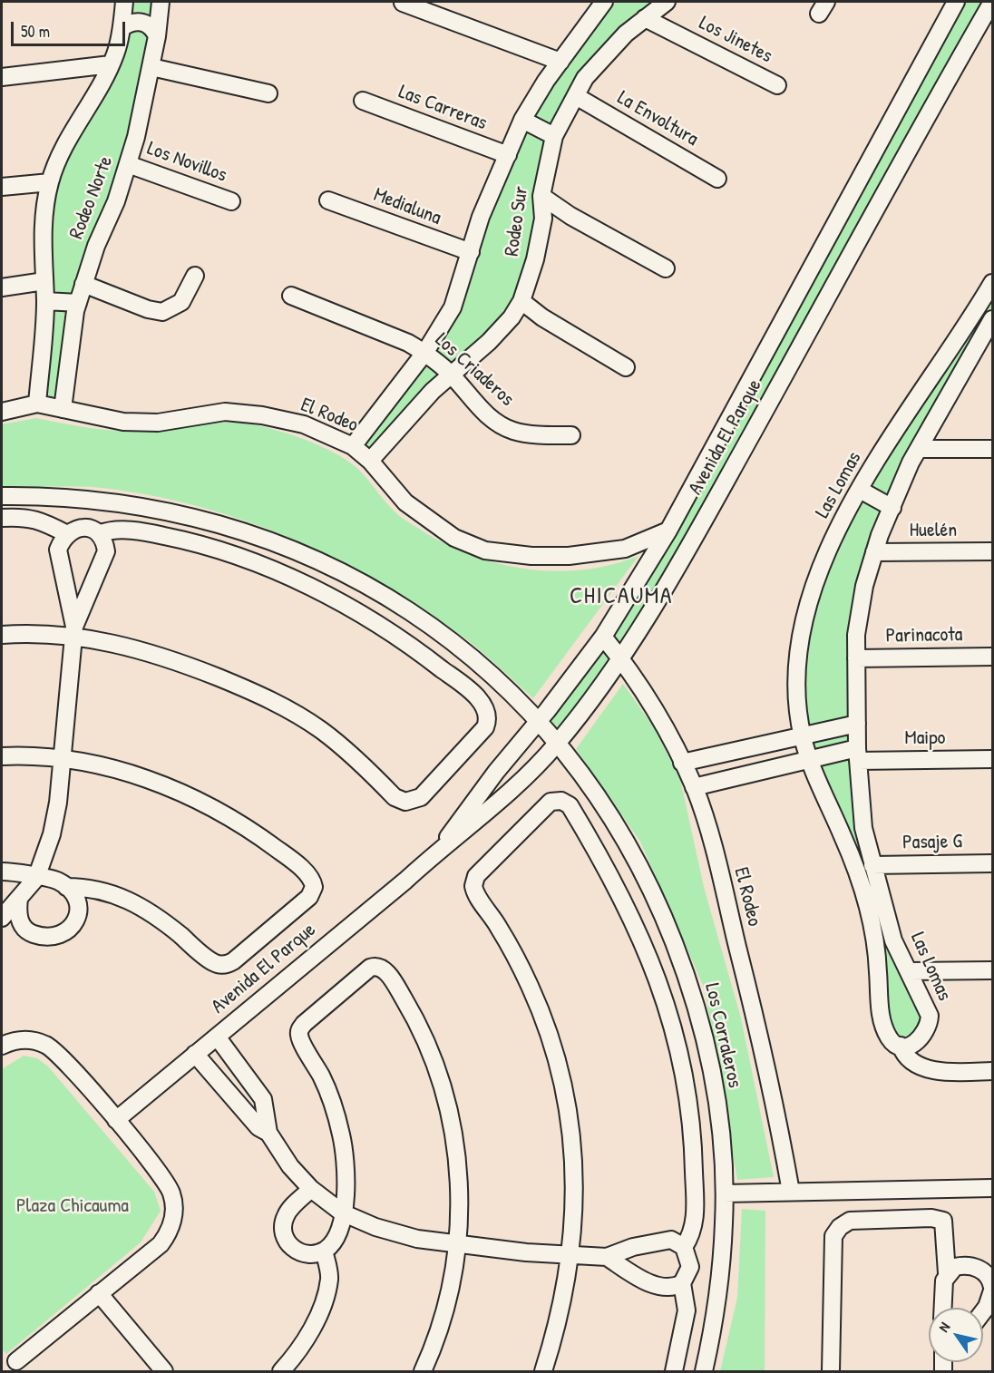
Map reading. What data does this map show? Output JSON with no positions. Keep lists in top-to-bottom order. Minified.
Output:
{"streets":{"street":["Los Jinetes","Las Carreras","La Envoltura","Los Novillos","Rodeo Norte","Medialuna","Rodeo Sur","Los Criaderos","El Rodeo","Avenida El Parque","Las Lomas","Huelén","Parinacota","Maipo","Pasaje G","Los Corraleros"]},"crossings":[["Los Jinetes","Rodeo Sur"],["Las Carreras","Rodeo Sur"],["La Envoltura","Rodeo Sur"],["Los Novillos","Rodeo Norte"],["Rodeo Norte","El Rodeo"],["Medialuna","Rodeo Sur"],["Rodeo Sur","Los Criaderos"],["Rodeo Sur","El Rodeo"],["El Rodeo","Avenida El Parque"],["Avenida El Parque","Los Corraleros"],["Las Lomas","Huelén"],["Las Lomas","Parinacota"],["Las Lomas","Maipo"],["Las Lomas","Pasaje G"]],"districts":["CHICAUMA"],"parks":["Plaza Chicauma"],"scale_bar":"50 m","north":"top left"}
